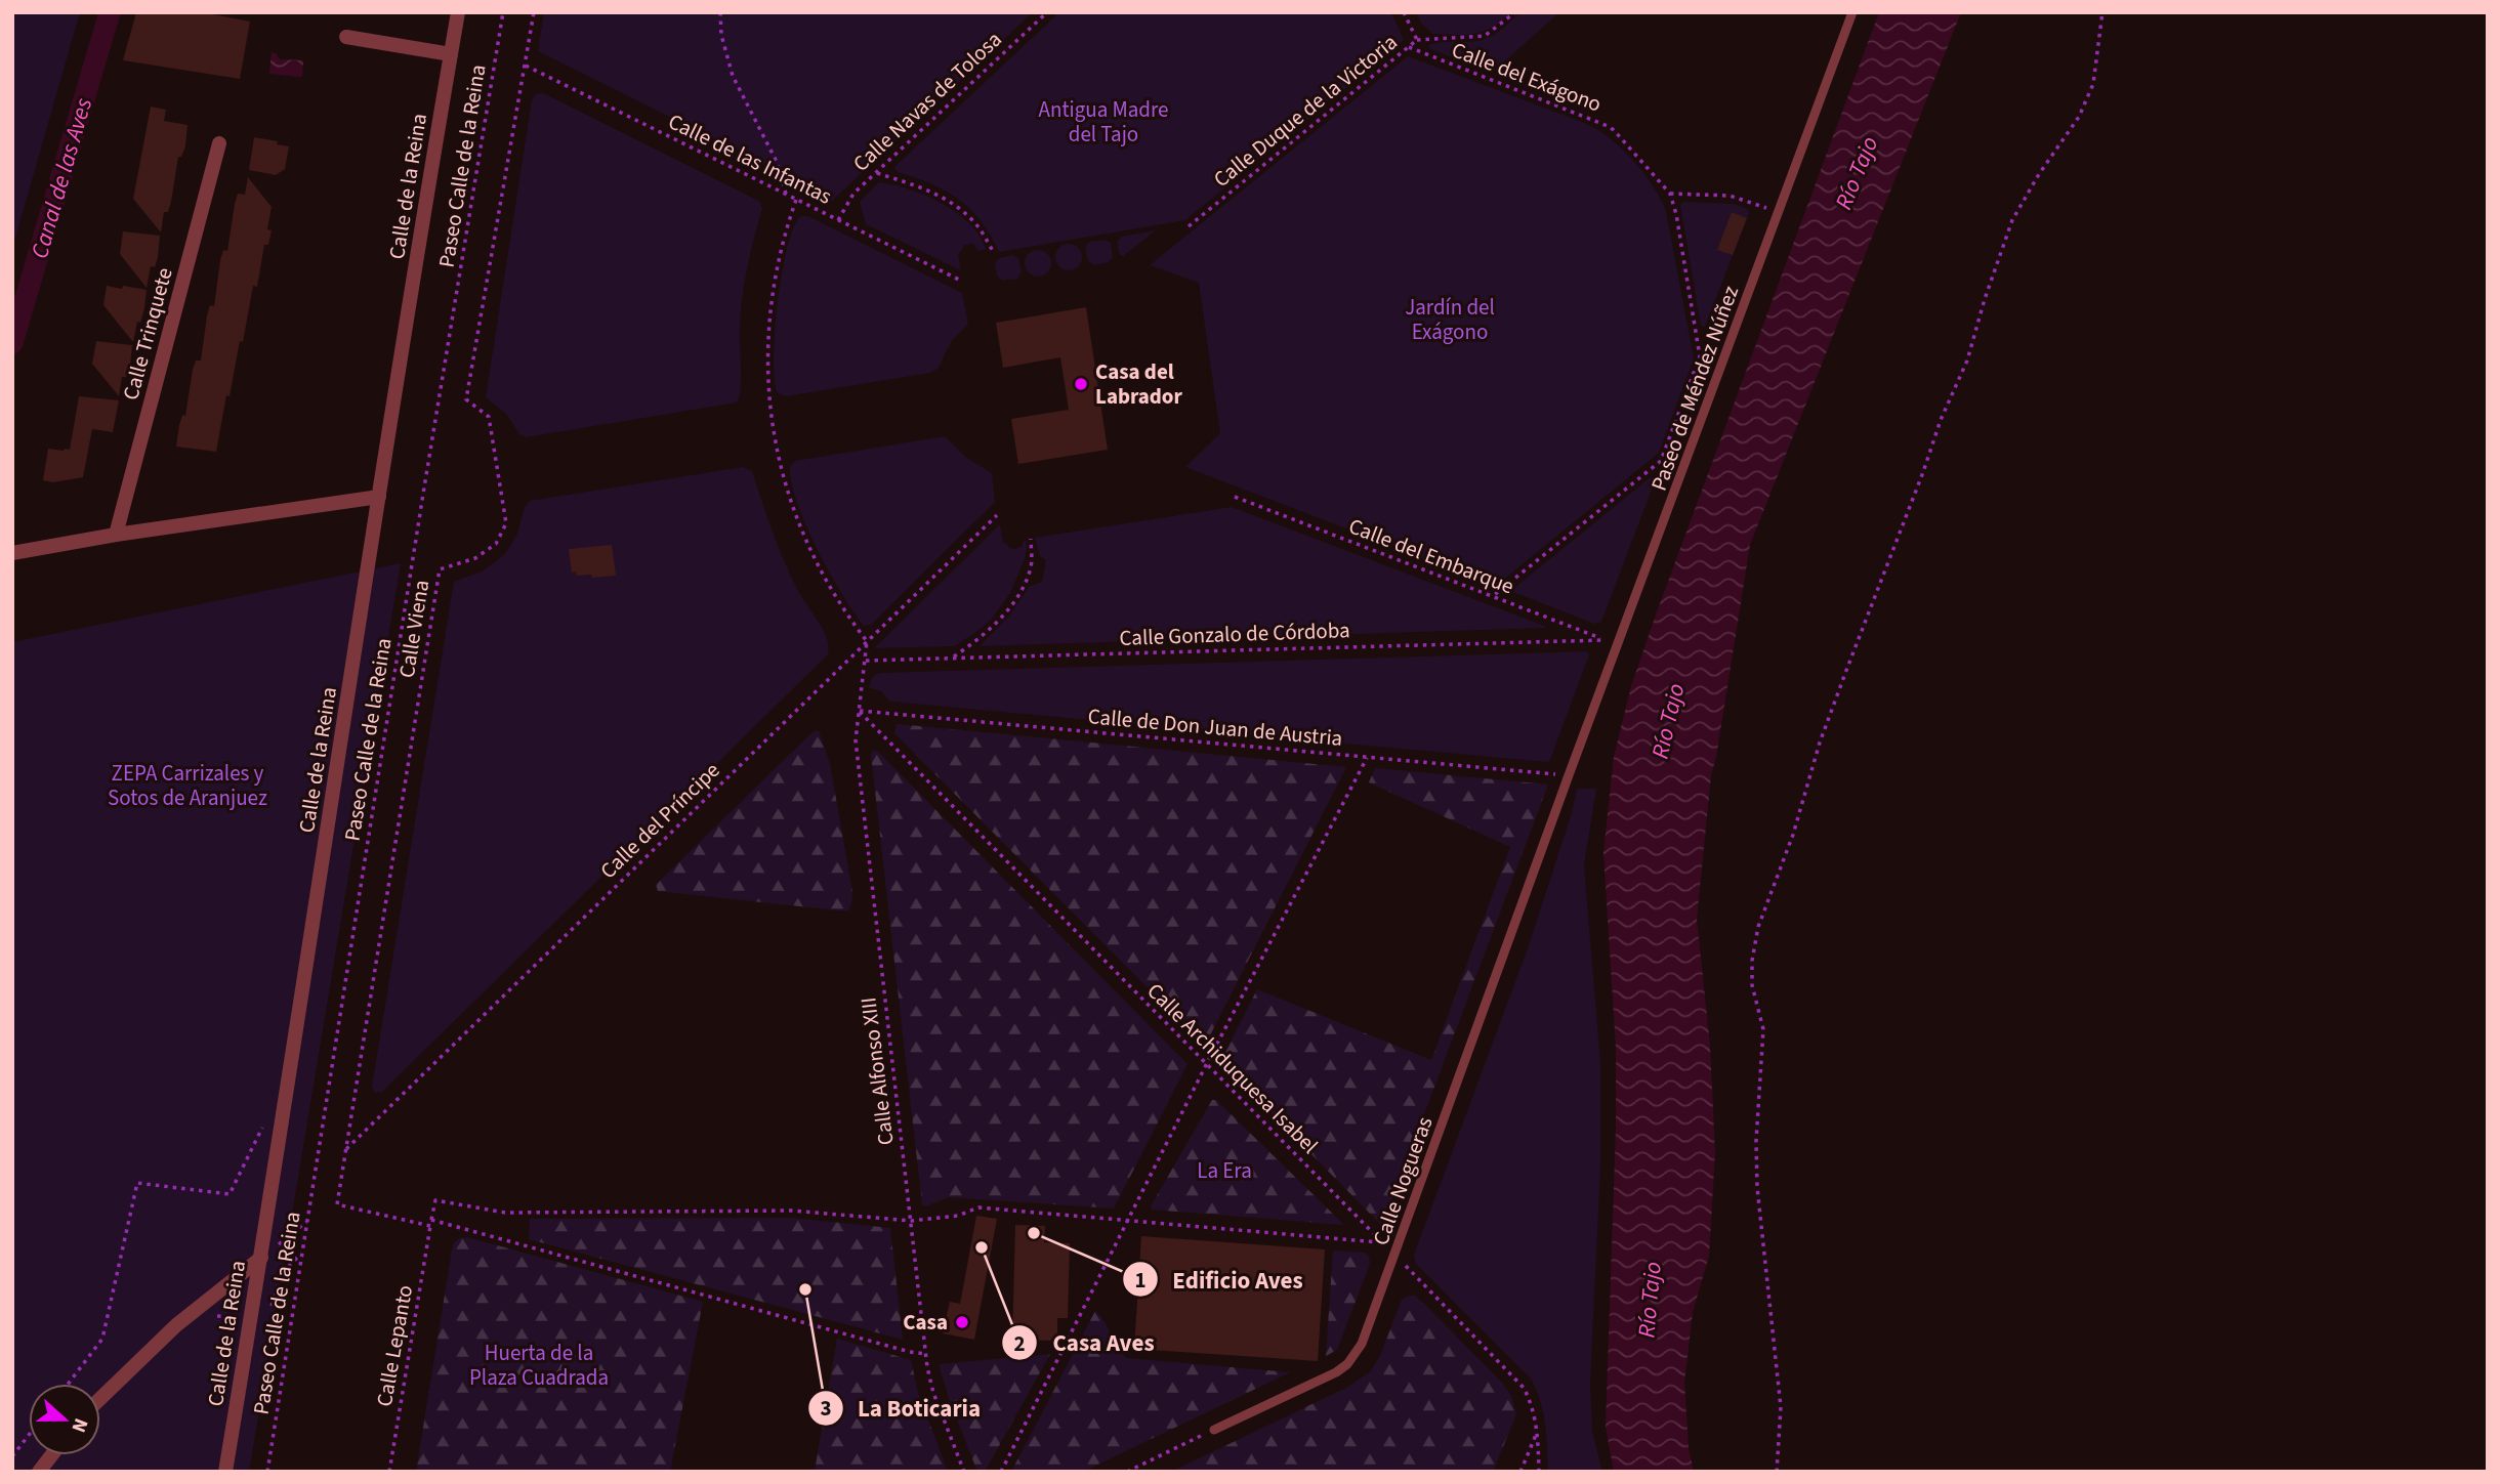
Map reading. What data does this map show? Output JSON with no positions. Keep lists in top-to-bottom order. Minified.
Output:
{"streets":{"street":["Calle de la Reina","Calle Trinquete"],"lane":["Paseo de Méndez Núñez","Calle Nogueras"],"path":["Calle del Exágono","Calle Navas de Tolosa","Calle Duque de la Victoria","Calle de las Infantas","Paseo Calle de la Reina","Calle del Embarque","Calle Viena","Calle Gonzalo de Córdoba","Calle de Don Juan de Austria","Calle del Príncipe","Calle Archiduquesa Isabel","Calle Alfonso XIII","Calle Lepanto"]},"crossings":[["Calle del Exágono","Calle Duque de la Victoria"],["Calle del Exágono","Calle del Embarque"],["Calle Navas de Tolosa","Calle de las Infantas"],["Calle de las Infantas","Calle Viena"],["Paseo de Méndez Núñez","Calle del Embarque"],["Paseo de Méndez Núñez","Calle de Don Juan de Austria"],["Paseo de Méndez Núñez","Calle Nogueras"],["Calle del Embarque","Calle Gonzalo de Córdoba"],["Calle Viena","Calle del Príncipe"],["Calle Viena","Calle Lepanto"],["Calle Gonzalo de Córdoba","Calle Alfonso XIII"],["Calle de Don Juan de Austria","Calle Archiduquesa Isabel"],["Calle de Don Juan de Austria","Calle Alfonso XIII"],["Calle de Don Juan de Austria","Calle Nogueras"],["Calle del Príncipe","Calle Alfonso XIII"],["Calle Archiduquesa Isabel","Calle Alfonso XIII"],["Calle Archiduquesa Isabel","Calle Nogueras"]],"water":["Río Tajo","Canal de las Aves"],"parks":["Antigua Madre del Tajo","Jardín del Exágono","ZEPA Carrizales y Sotos de Aranjuez","La Era","Huerta de la Plaza Cuadrada"],"places":["Casa del Labrador","Edificio Aves","Casa Aves","La Boticaria","Casa"],"north":"right"}
